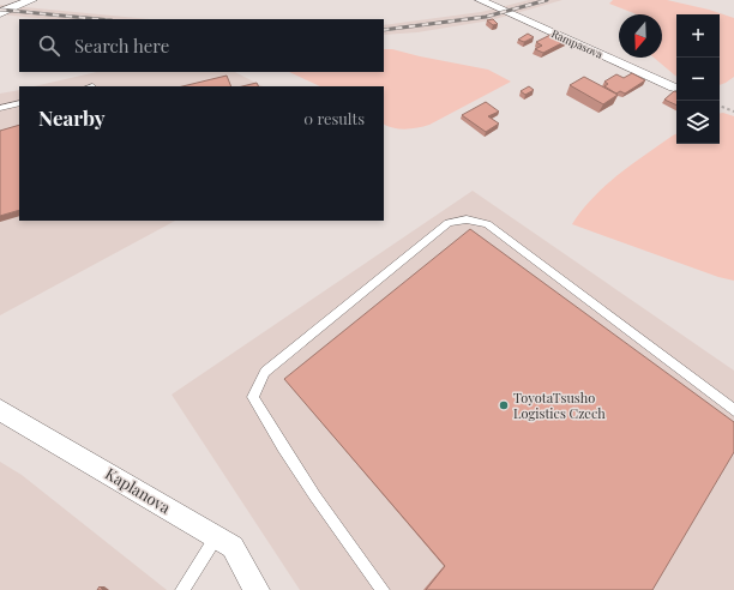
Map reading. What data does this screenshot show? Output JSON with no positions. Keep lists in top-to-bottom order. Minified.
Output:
{"streets":{"street":["Rampasova","Kaplanova"]},"places":["ToyotaTsusho Logistics Czech"],"north":"bottom","page":{"map_buttons":["+","−"],"search":"Search here","heading":["Nearby","0 results"]}}
